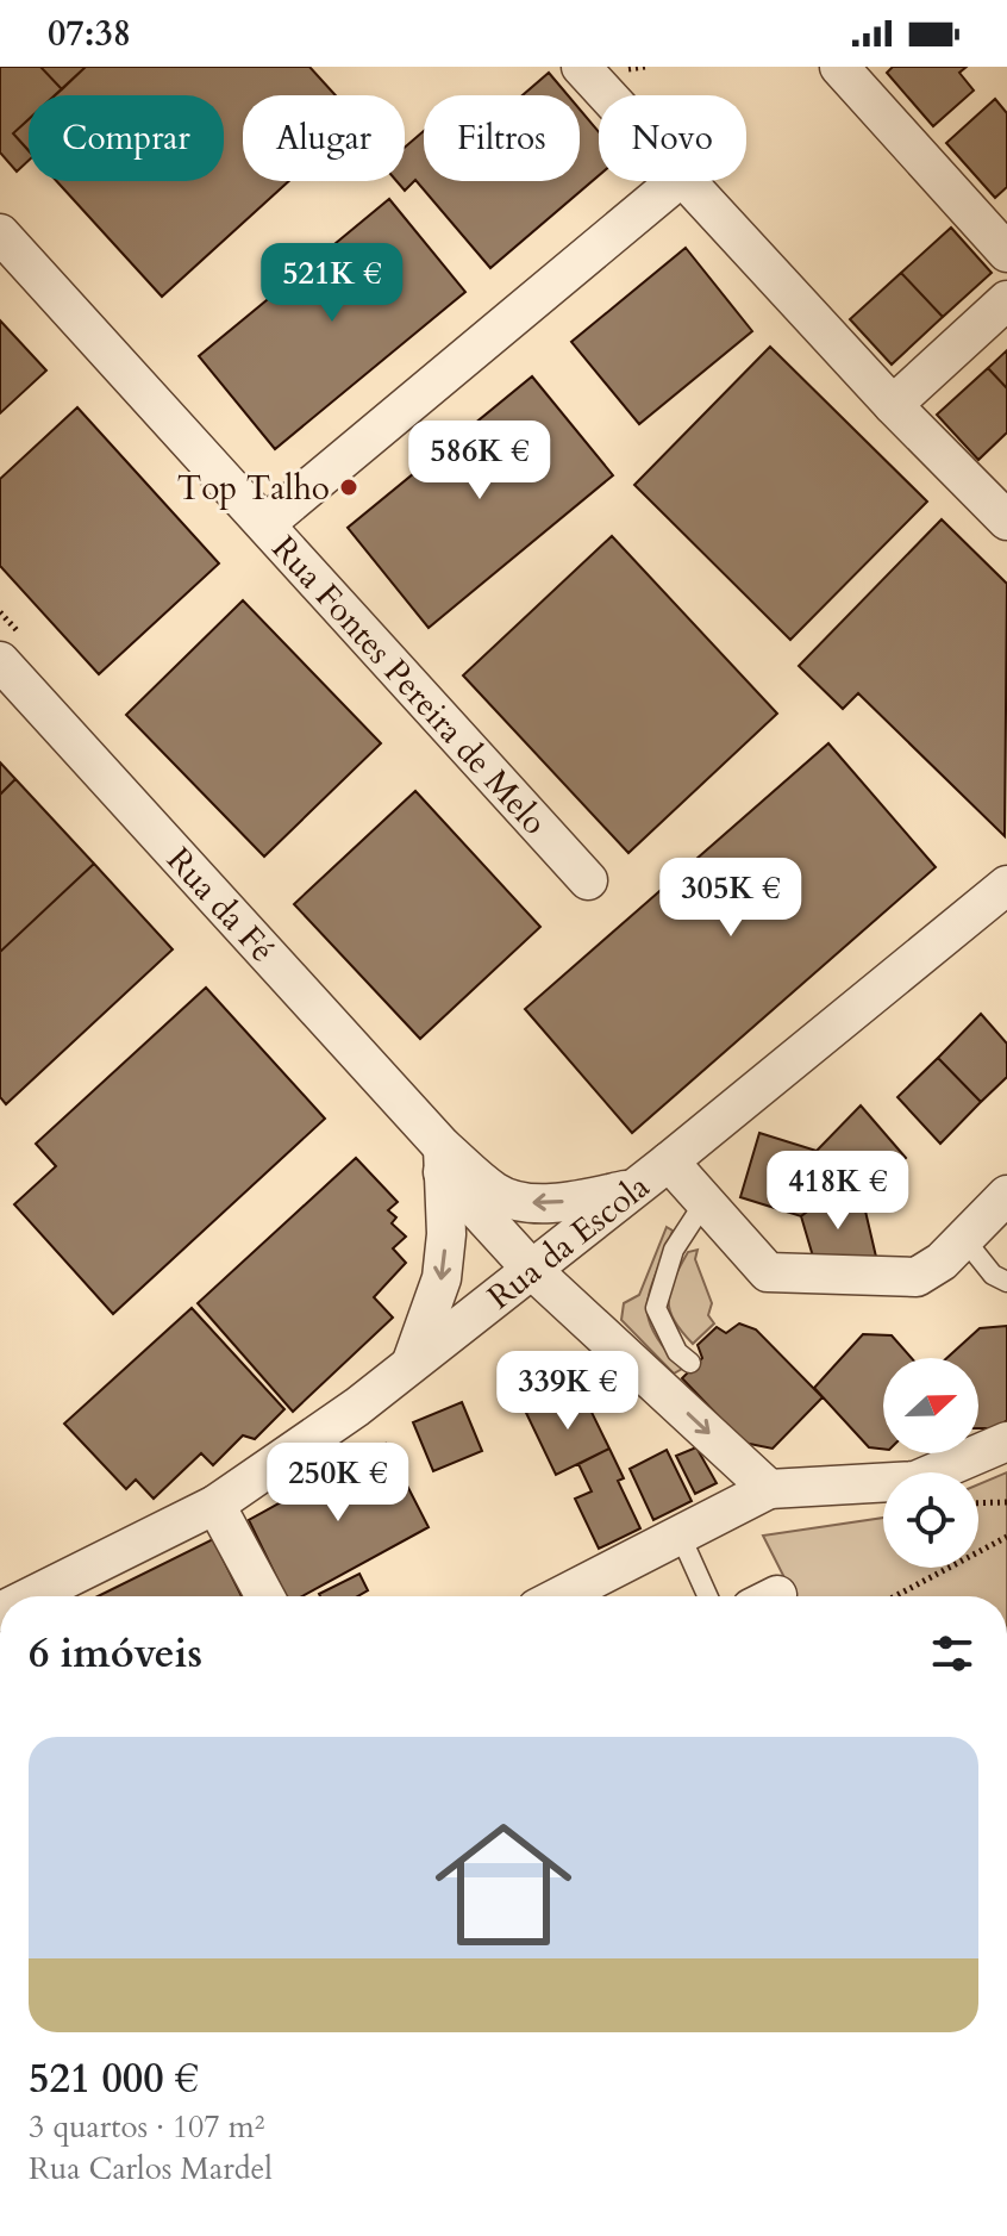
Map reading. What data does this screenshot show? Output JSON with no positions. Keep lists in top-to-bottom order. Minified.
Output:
{"streets":{"street":["Rua Fontes Pereira de Melo","Rua da Fé","Rua da Escola"]},"crossings":[["Rua da Fé","Rua da Escola"]],"places":["Top Talho"],"north":"right","page":{"status":"07:38","chip":["Comprar","Alugar","Filtros","Novo"],"price":["521K €","586K €","305K €","418K €","339K €","250K €"],"heading":"6 imóveis","list":[{"name":"521 000 €","note":"3 quartos · 107 m² · Rua Carlos Mardel"}]}}
